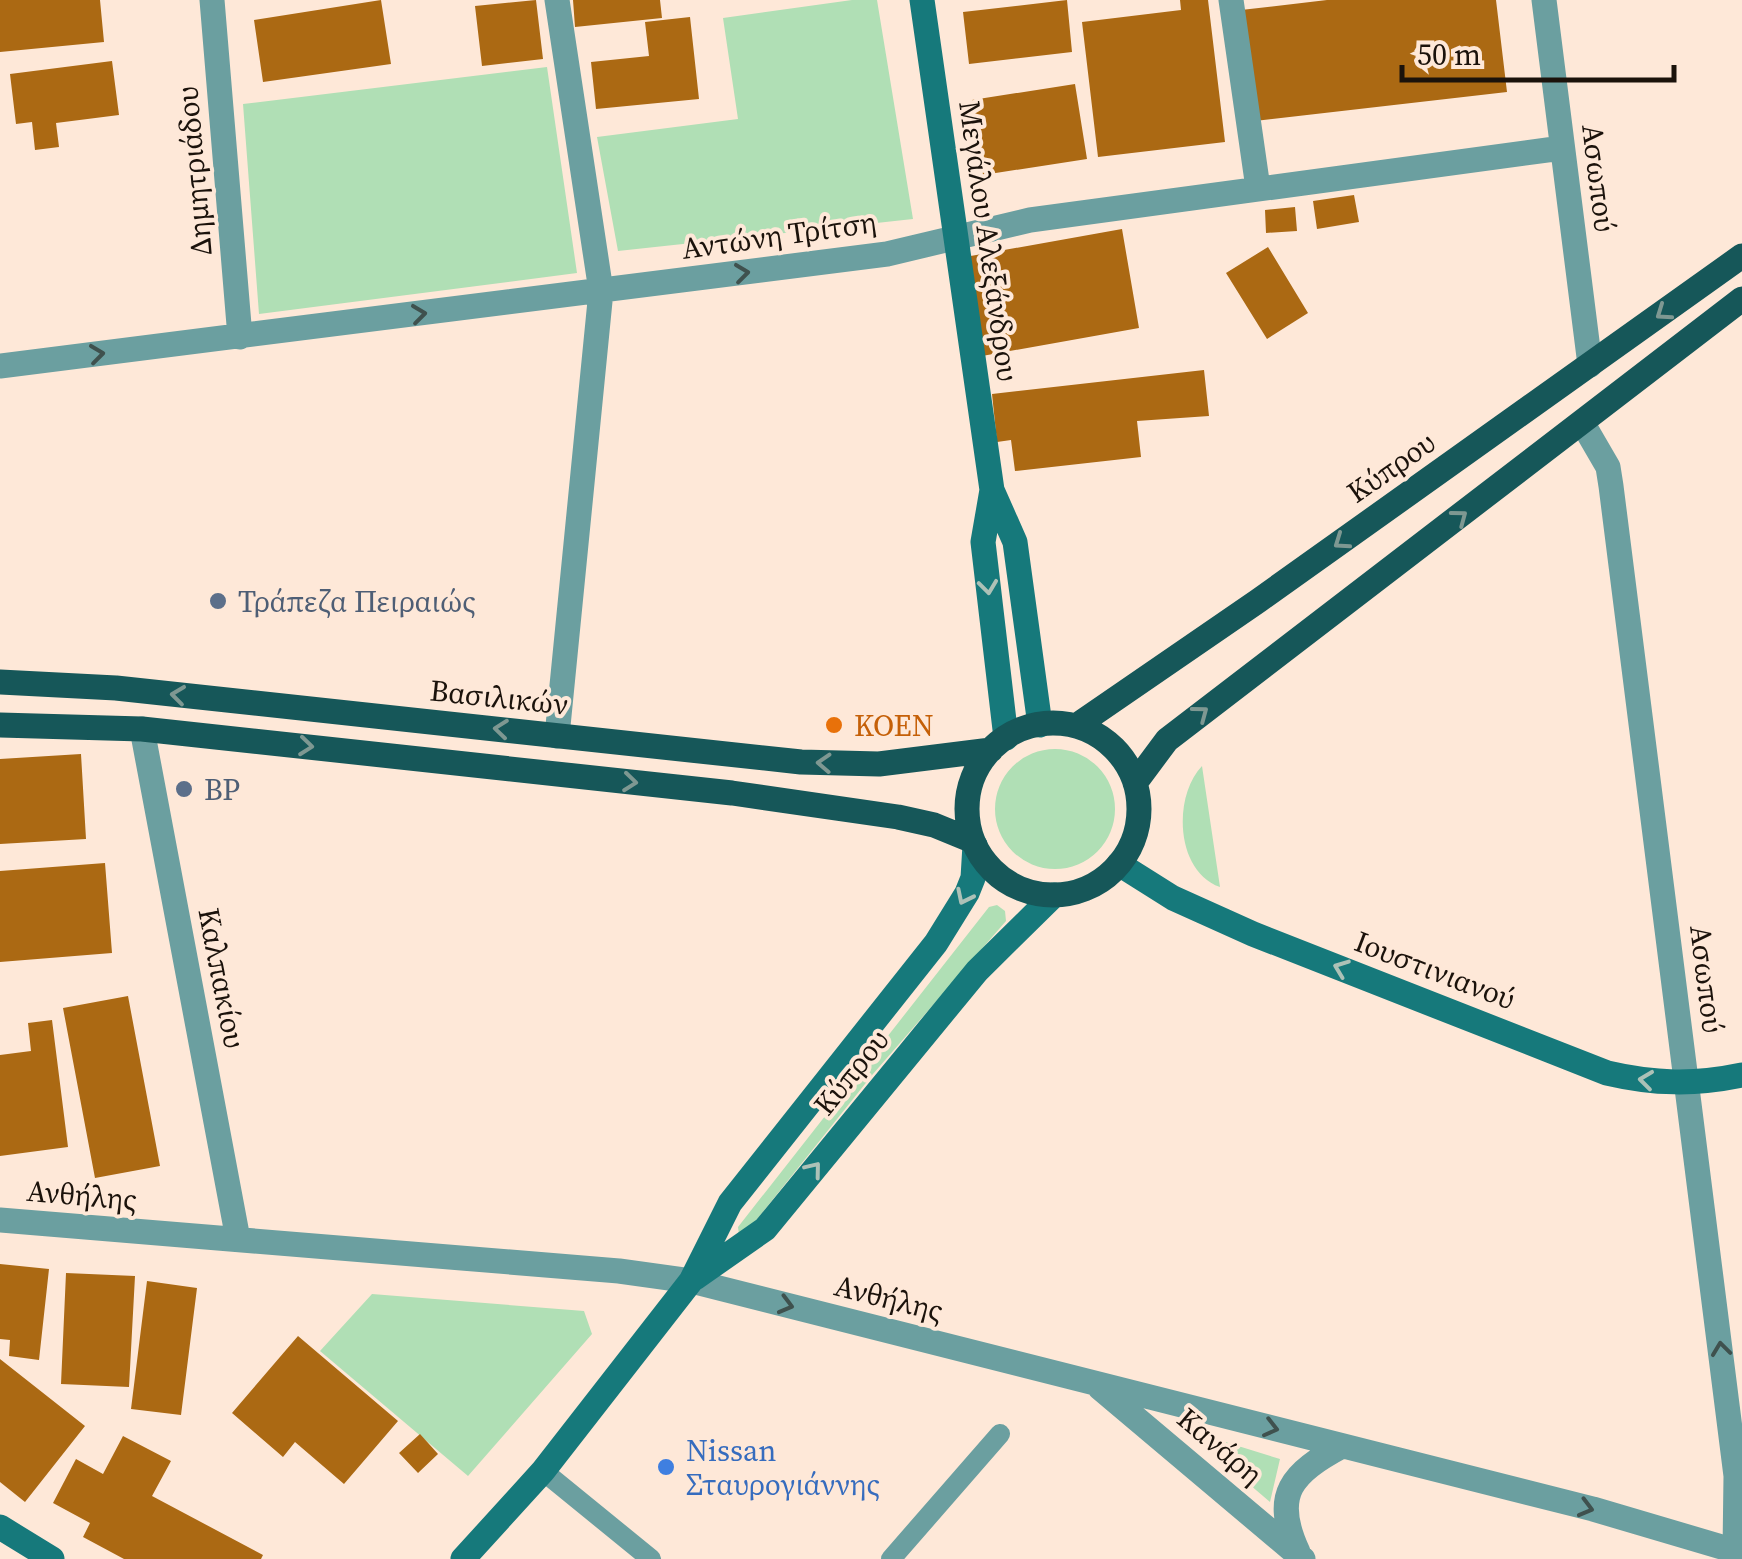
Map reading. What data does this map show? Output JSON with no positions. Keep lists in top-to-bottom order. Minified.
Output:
{"streets":{"main road":["Κύπρου","Βασιλικών"],"street":["Δημητριάδου","Ασωπού","Αντώνη Τρίτση","Μεγάλου Αλεξάνδρου","Ιουστινιανού","Καλπακίου","Ανθήλης","Κανάρη"]},"crossings":[["Δημητριάδου","Αντώνη Τρίτση"],["Ασωπού","Αντώνη Τρίτση"],["Ασωπού","Κύπρου"],["Ασωπού","Ιουστινιανού"],["Ασωπού","Ανθήλης"],["Αντώνη Τρίτση","Μεγάλου Αλεξάνδρου"],["Μεγάλου Αλεξάνδρου","Κύπρου"],["Μεγάλου Αλεξάνδρου","Βασιλικών"],["Μεγάλου Αλεξάνδρου","Ιουστινιανού"],["Κύπρου","Βασιλικών"],["Κύπρου","Ιουστινιανού"],["Κύπρου","Ανθήλης"],["Βασιλικών","Ιουστινιανού"],["Καλπακίου","Ανθήλης"],["Ανθήλης","Κανάρη"]],"one_way":["Αντώνη Τρίτση","Ιουστινιανού","Ανθήλης"],"places":["Τράπεζα Πειραιώς","KOEN","BP","Nissan Σταυρογιάννης"],"scale_bar":"50 m"}
